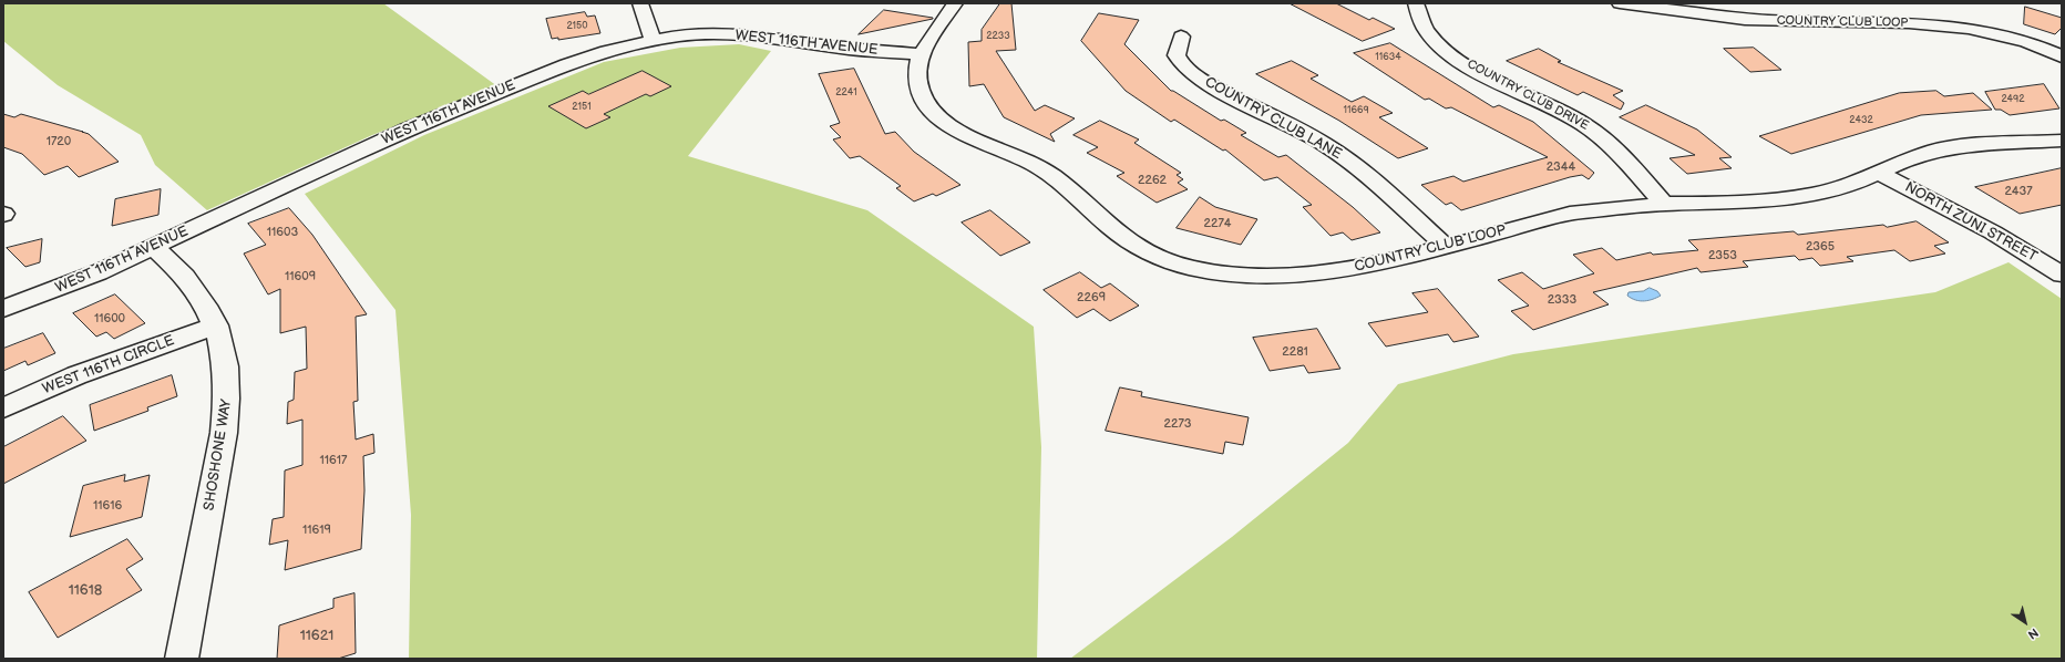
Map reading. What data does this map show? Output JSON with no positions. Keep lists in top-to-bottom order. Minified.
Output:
{"streets":{"street":["COUNTRY CLUB LOOP","WEST 116TH AVENUE","COUNTRY CLUB DRIVE","COUNTRY CLUB LANE","NORTH ZUNI STREET","WEST 116TH CIRCLE","SHOSHONE WAY"]},"crossings":[["COUNTRY CLUB LOOP","WEST 116TH AVENUE"],["COUNTRY CLUB LOOP","COUNTRY CLUB DRIVE"],["COUNTRY CLUB LOOP","COUNTRY CLUB LANE"],["COUNTRY CLUB LOOP","NORTH ZUNI STREET"],["WEST 116TH AVENUE","SHOSHONE WAY"],["WEST 116TH CIRCLE","SHOSHONE WAY"]],"house_numbers":["2150","2233","11634","2241","2492","2151","11669","2432","1720","2344","2262","2437","2274","11603","2365","2353","11609","2269","2333","11600","2281","2273","11617","11616","11619","11618","11621"],"north":"bottom right"}
